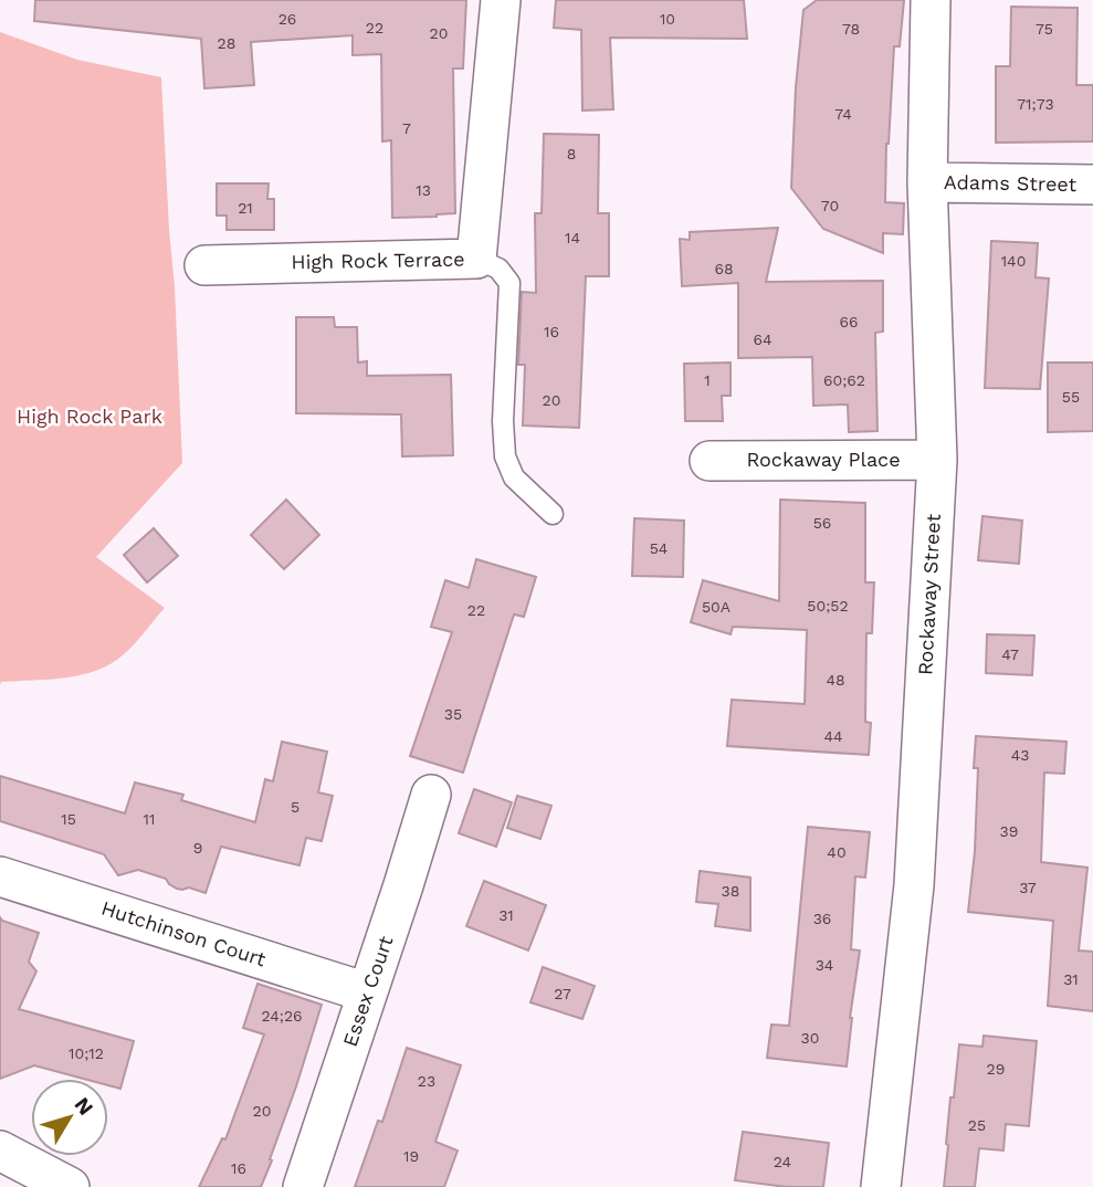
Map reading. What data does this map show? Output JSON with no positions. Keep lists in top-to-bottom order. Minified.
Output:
{"streets":{"street":["Adams Street","High Rock Terrace","Rockaway Place","Rockaway Street","Hutchinson Court","Essex Court"]},"crossings":[["Adams Street","Rockaway Street"],["Rockaway Place","Rockaway Street"],["Hutchinson Court","Essex Court"]],"parks":["High Rock Park"],"house_numbers":["26","10","22","78","75","20","28","71;73","74","7","8","13","70","21","14","140","68","66","16","64","1","60;62","55","20","56","54","50;52","50A","22","47","48","35","44","43","5","15","11","39","9","40","37","38","31","36","34","31","27","24;26","30","10;12","29","23","20","25","19","24","16"],"north":"top right"}
